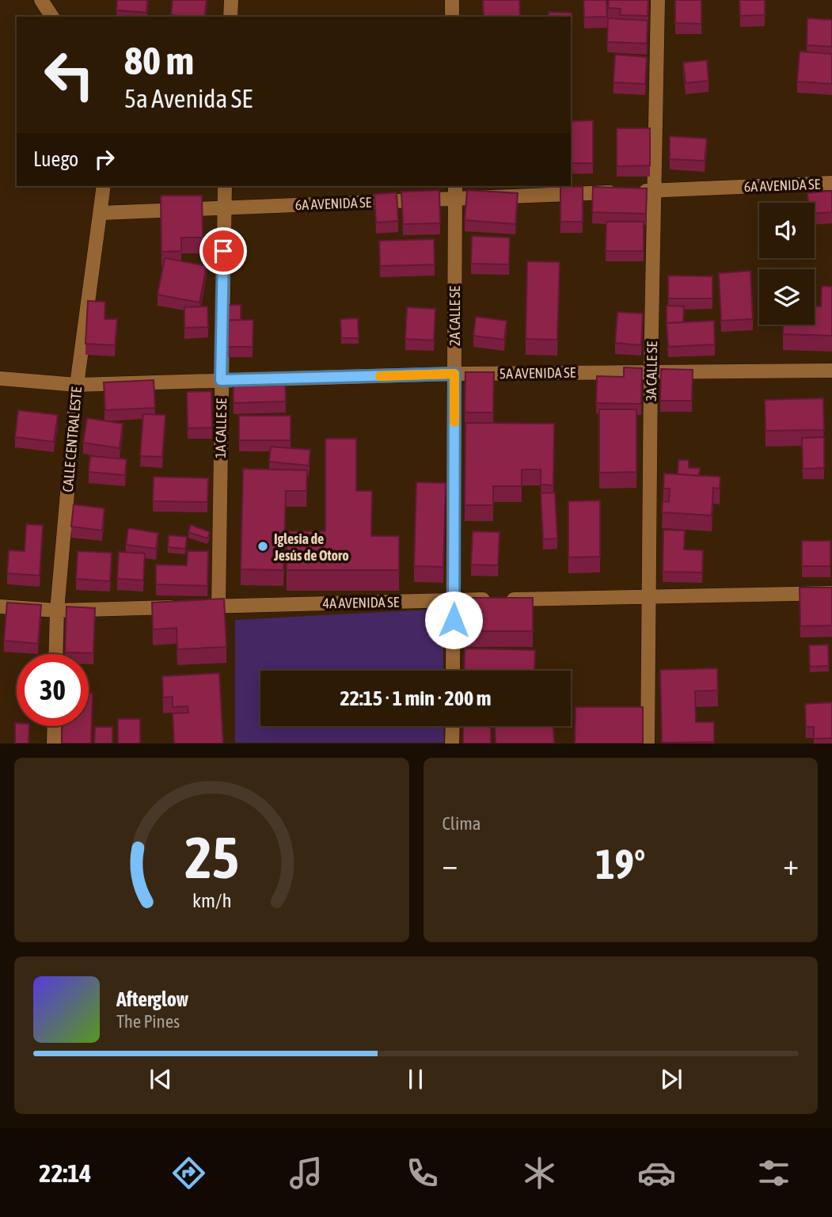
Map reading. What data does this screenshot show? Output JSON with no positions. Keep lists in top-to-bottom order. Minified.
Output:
{"streets":{"street":["6A AVENIDA SE","2A CALLE SE","3A CALLE SE","5A AVENIDA SE","1A CALLE SE","CALLE CENTRAL ESTE","4A AVENIDA SE"]},"crossings":[["6A AVENIDA SE","2A CALLE SE"],["6A AVENIDA SE","3A CALLE SE"],["6A AVENIDA SE","1A CALLE SE"],["6A AVENIDA SE","CALLE CENTRAL ESTE"],["2A CALLE SE","5A AVENIDA SE"],["2A CALLE SE","4A AVENIDA SE"],["3A CALLE SE","5A AVENIDA SE"],["3A CALLE SE","4A AVENIDA SE"],["5A AVENIDA SE","1A CALLE SE"],["5A AVENIDA SE","CALLE CENTRAL ESTE"],["1A CALLE SE","4A AVENIDA SE"],["CALLE CENTRAL ESTE","4A AVENIDA SE"]],"places":["Iglesia de Jesús de Otoro"],"page":{"turn":["80 m","5a Avenida SE"],"then":"Luego","limit":"30","trip":"22:15 · 1 min · 200 m","tile":"Clima","heat":["−","19°","+"],"song":["Afterglow","The Pines"],"tabs":"22:14","gauge":["25","km/h"]}}
